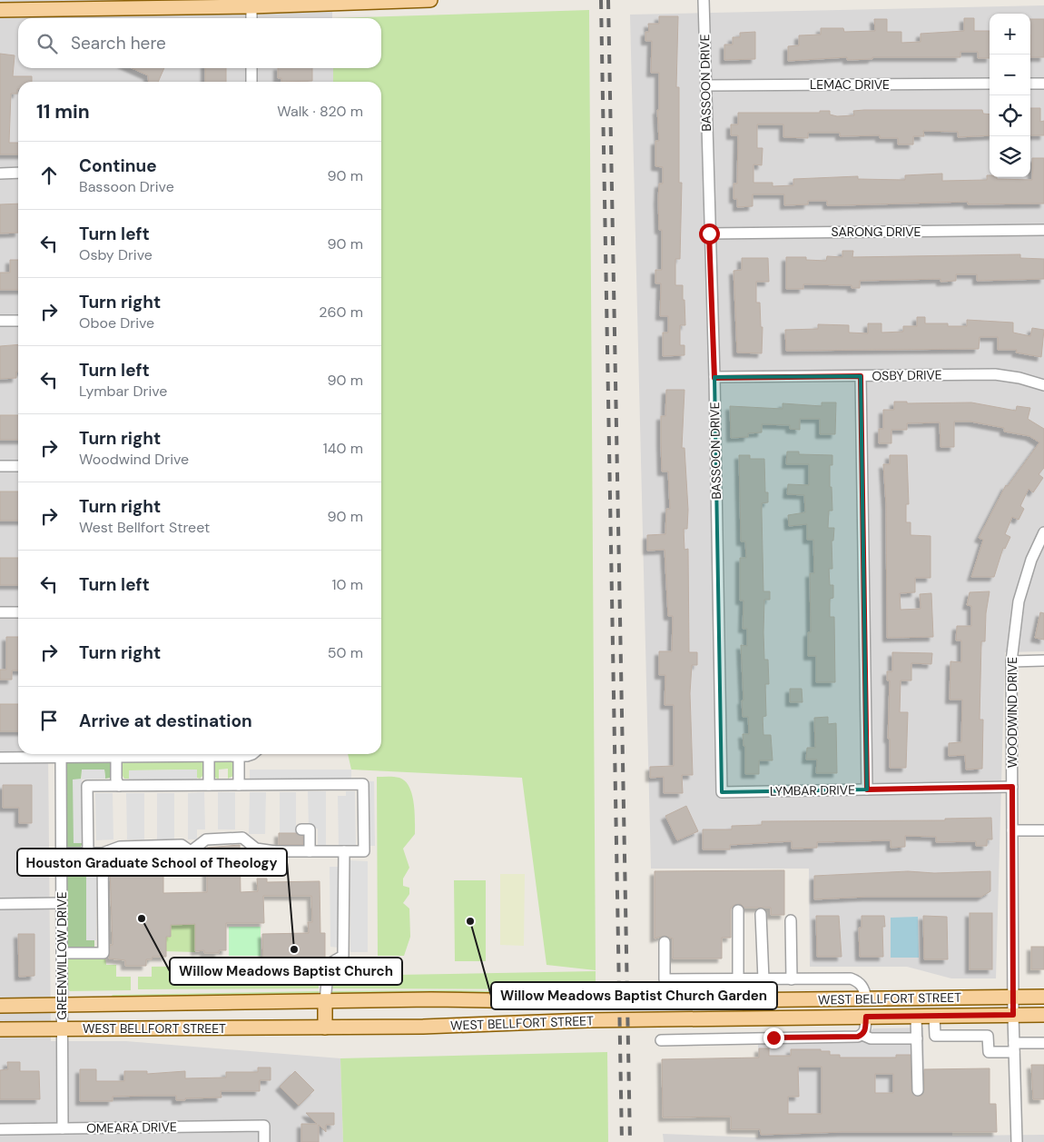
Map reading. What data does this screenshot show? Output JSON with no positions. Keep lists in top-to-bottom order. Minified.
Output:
{"streets":{"main road":["WEST BELLFORT STREET"],"street":["BASSOON DRIVE","LEMAC DRIVE","SARONG DRIVE","OSBY DRIVE","WOODWIND DRIVE","LYMBAR DRIVE","GREENWILLOW DRIVE","OMEARA DRIVE"]},"crossings":[["BASSOON DRIVE","LEMAC DRIVE"],["BASSOON DRIVE","SARONG DRIVE"],["BASSOON DRIVE","OSBY DRIVE"],["BASSOON DRIVE","LYMBAR DRIVE"],["WOODWIND DRIVE","LYMBAR DRIVE"],["WOODWIND DRIVE","WEST BELLFORT STREET"],["GREENWILLOW DRIVE","WEST BELLFORT STREET"],["GREENWILLOW DRIVE","OMEARA DRIVE"]],"places":["Willow Meadows Baptist Church","Willow Meadows Baptist Church Garden","Houston Graduate School of Theology"],"page":{"map_buttons":["+","−"],"search":"Search here","heading":["11 min","Walk · 820 m"],"list":[["Continue","Bassoon Drive","90 m"],["Turn left","Osby Drive","90 m"],["Turn right","Oboe Drive","260 m"],["Turn left","Lymbar Drive","90 m"],["Turn right","Woodwind Drive","140 m"],["Turn right","West Bellfort Street","90 m"],["Turn left","10 m"],["Turn right","50 m"],"Arrive at destination"]}}
